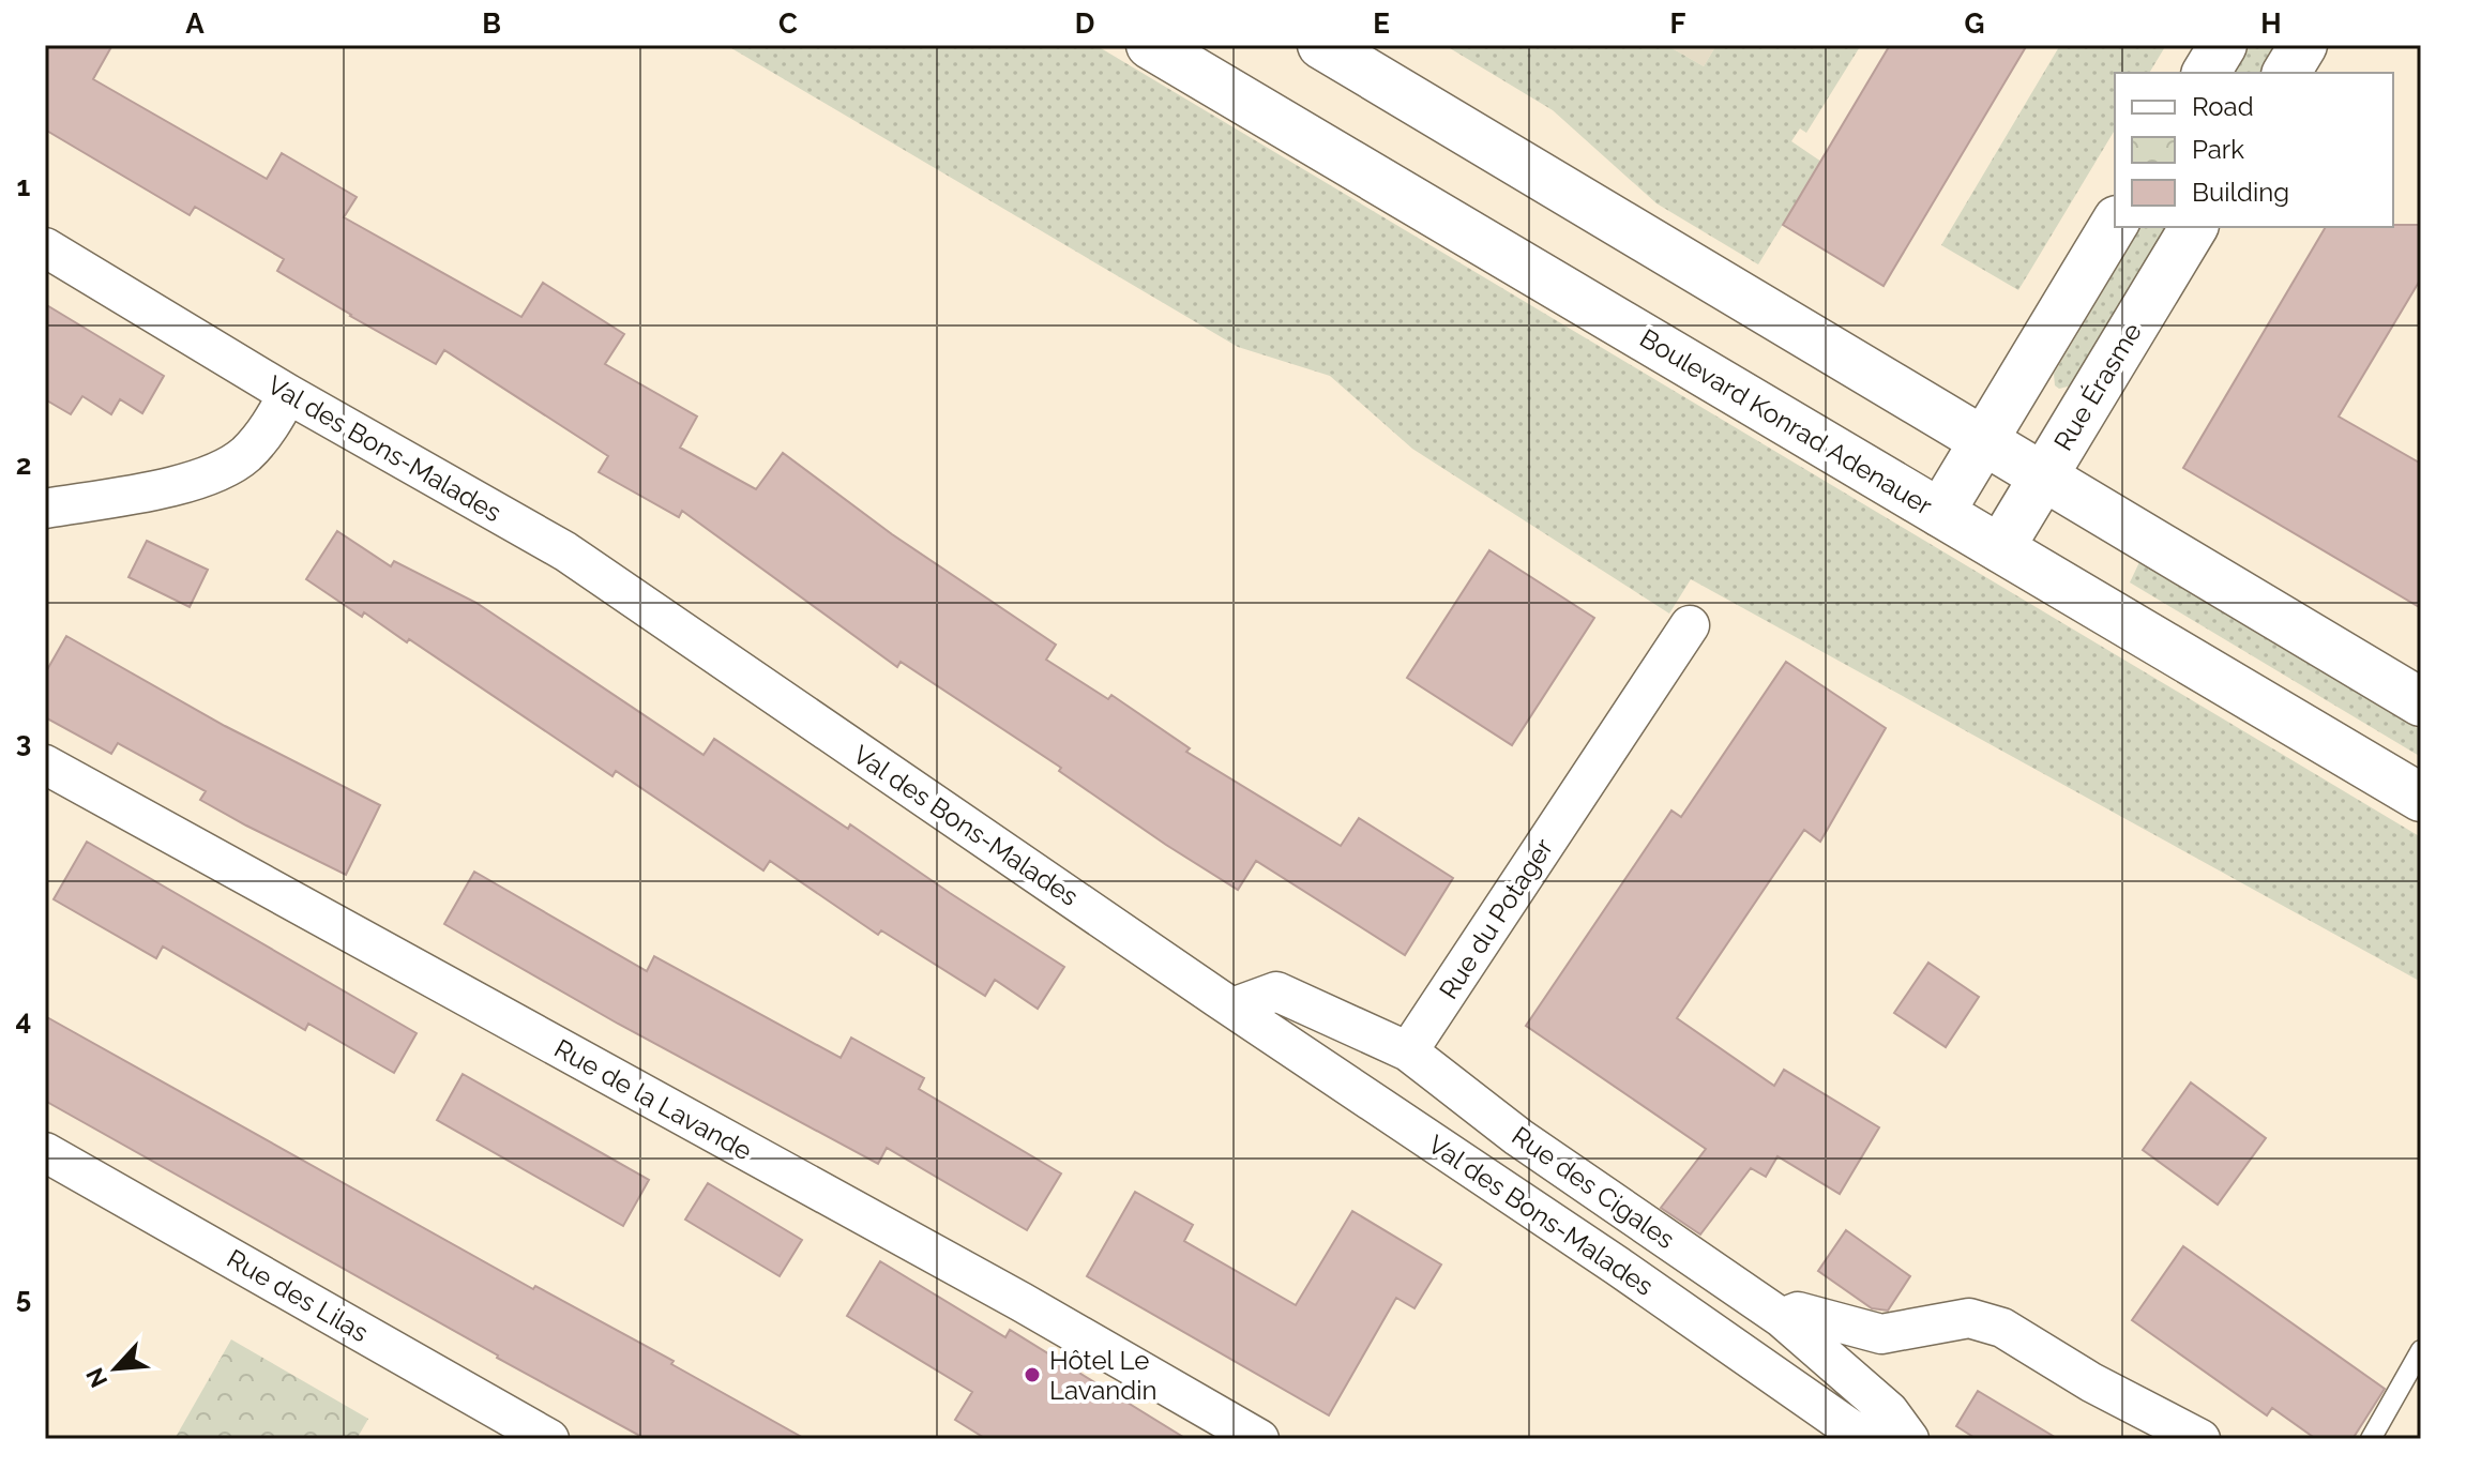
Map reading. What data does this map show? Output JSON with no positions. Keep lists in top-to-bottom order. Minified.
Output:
{"streets":{"main road":["Rue Érasme","Boulevard Konrad Adenauer"],"street":["Val des Bons-Malades","Rue du Potager","Rue de la Lavande","Rue des Cigales","Rue des Lilas"]},"crossings":[["Rue Érasme","Boulevard Konrad Adenauer"],["Rue du Potager","Rue des Cigales"]],"places":["Hôtel Le Lavandin"],"legend":["Road","Park","Building"],"north":"bottom left","grid":{"columns":["A","B","C","D","E","F","G","H"],"rows":["1","2","3","4","5"]}}
